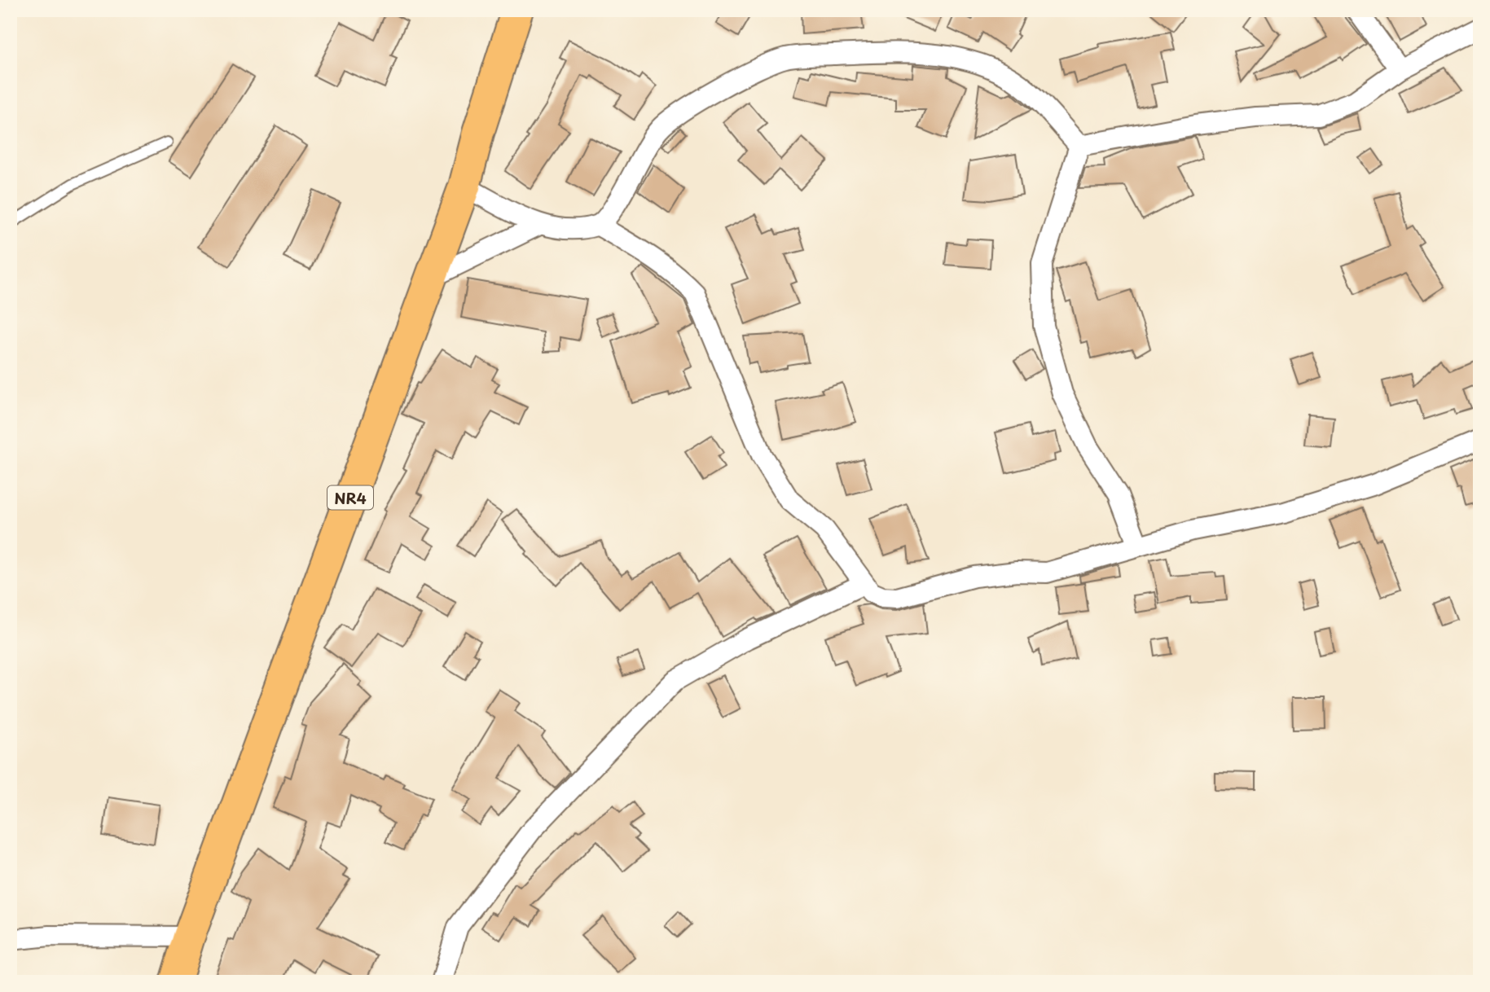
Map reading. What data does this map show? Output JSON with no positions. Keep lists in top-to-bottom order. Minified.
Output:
{"streets":{"highway":["NR4"]}}
